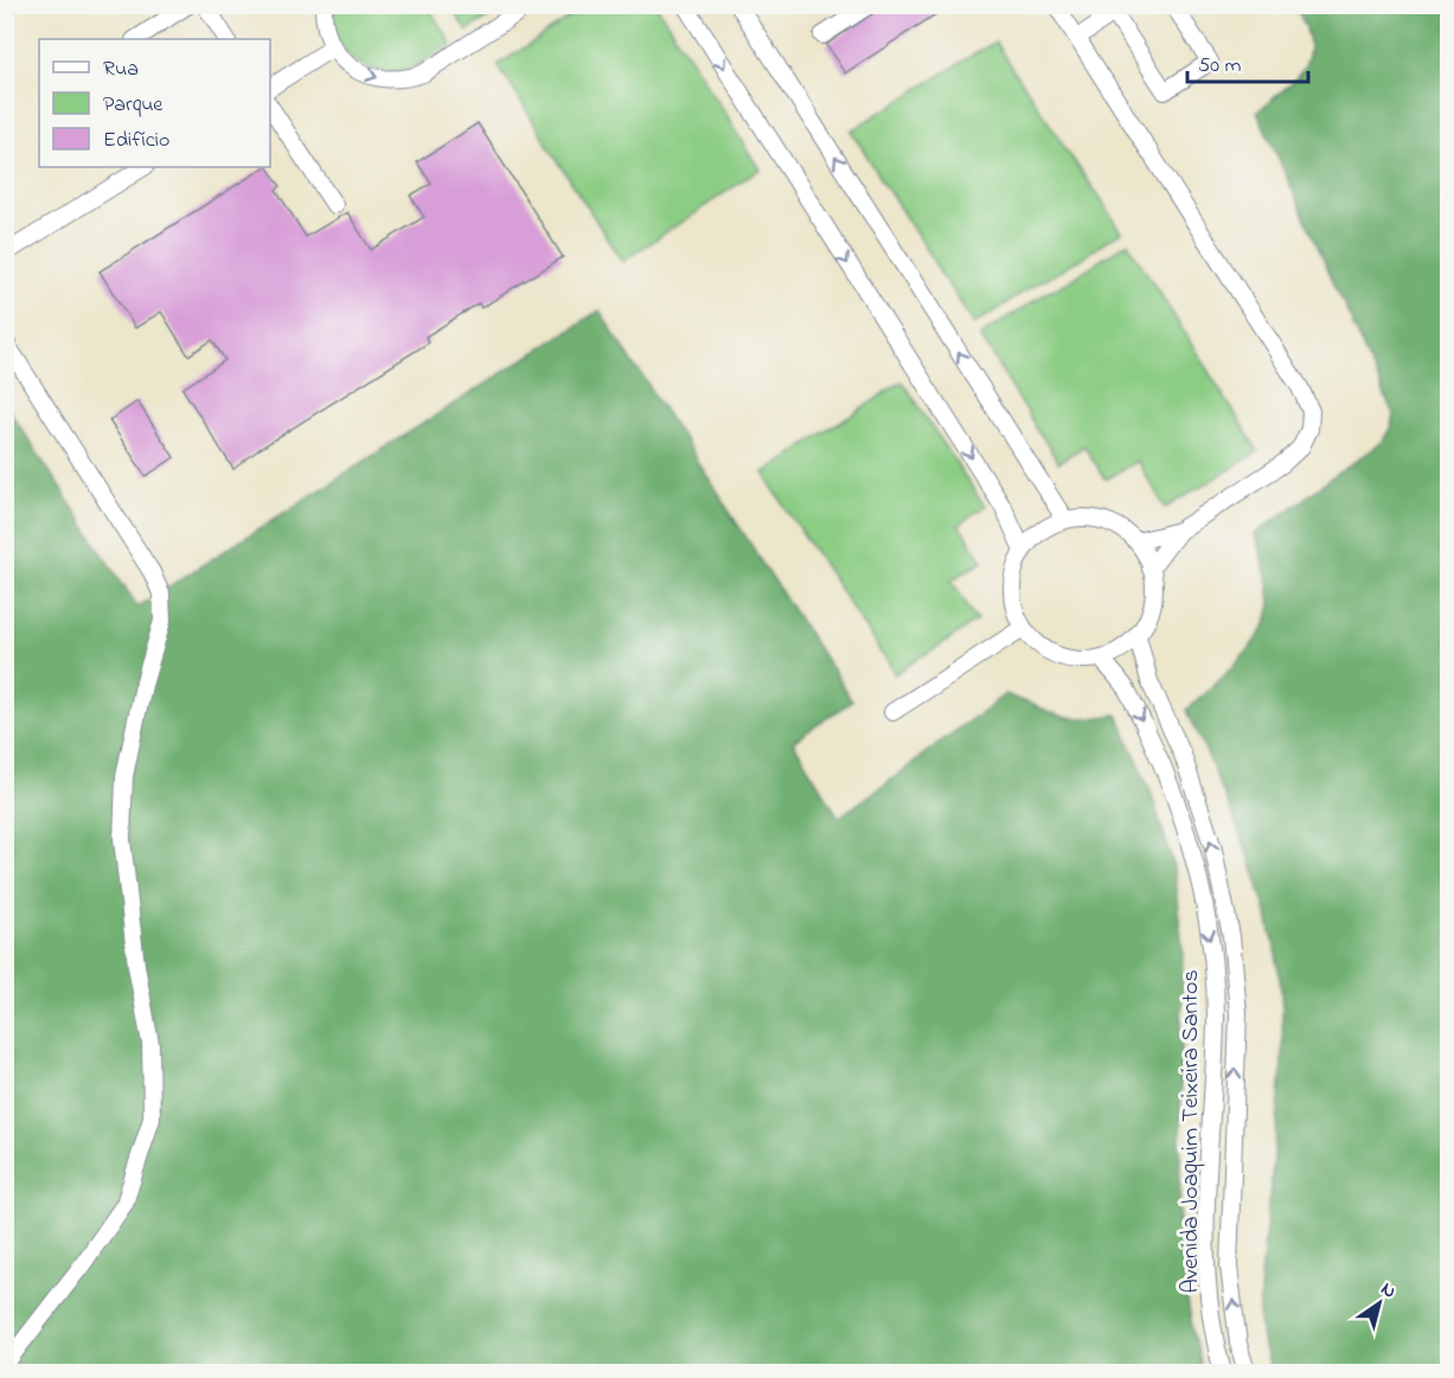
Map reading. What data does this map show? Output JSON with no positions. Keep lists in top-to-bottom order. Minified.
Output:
{"streets":{"street":["Avenida Joaquim Teixeira Santos"]},"legend":["Rua","Parque","Edifício"],"scale_bar":"50 m","north":"top right"}
